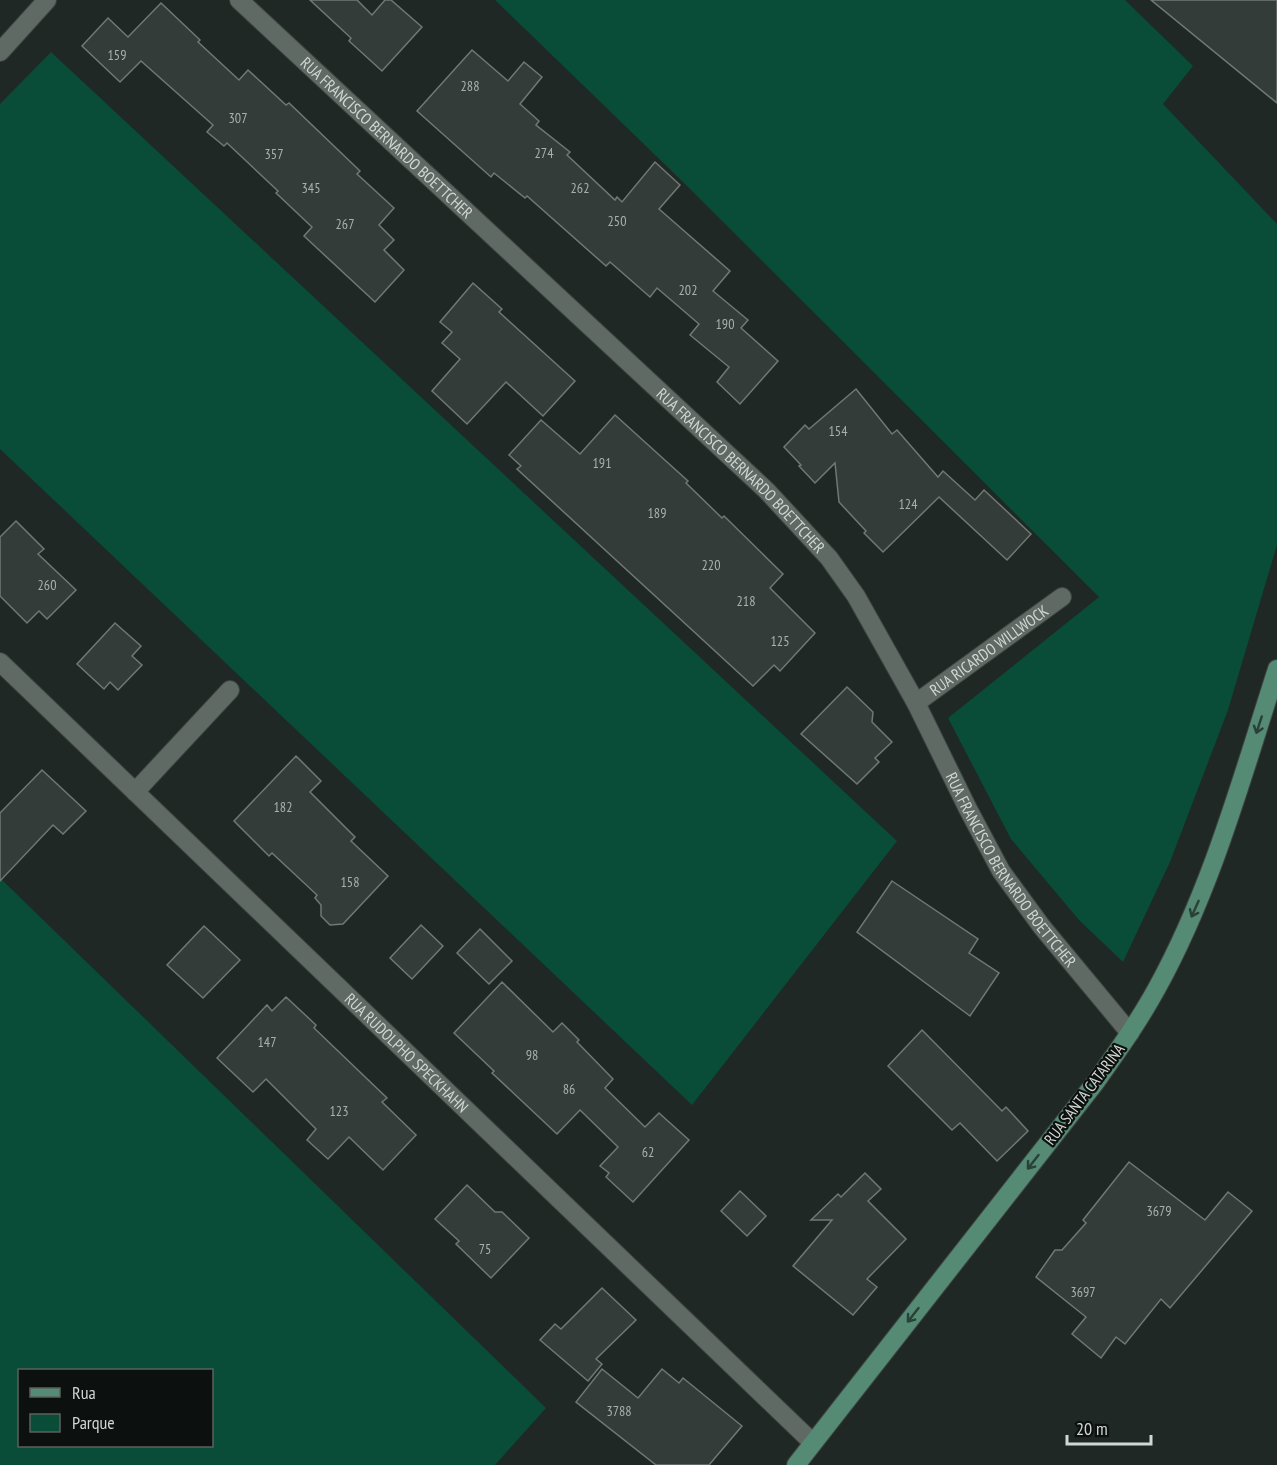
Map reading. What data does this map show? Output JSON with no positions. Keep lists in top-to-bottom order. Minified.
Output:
{"streets":{"main road":["RUA SANTA CATARINA"],"street":["RUA FRANCISCO BERNARDO BOETTCHER","RUA RICARDO WILLWOCK","RUA RUDOLPHO SPECKHAHN"]},"crossings":[["RUA FRANCISCO BERNARDO BOETTCHER","RUA RICARDO WILLWOCK"],["RUA FRANCISCO BERNARDO BOETTCHER","RUA SANTA CATARINA"],["RUA RUDOLPHO SPECKHAHN","RUA SANTA CATARINA"]],"one_way":["RUA SANTA CATARINA"],"house_numbers":["159","288","307","274","357","345","262","250","267","202","190","154","191","124","189","220","260","218","125","182","158","147","98","86","123","62","3679","75","3697","3788"],"legend":["Rua","Parque"],"scale_bar":"20 m"}
